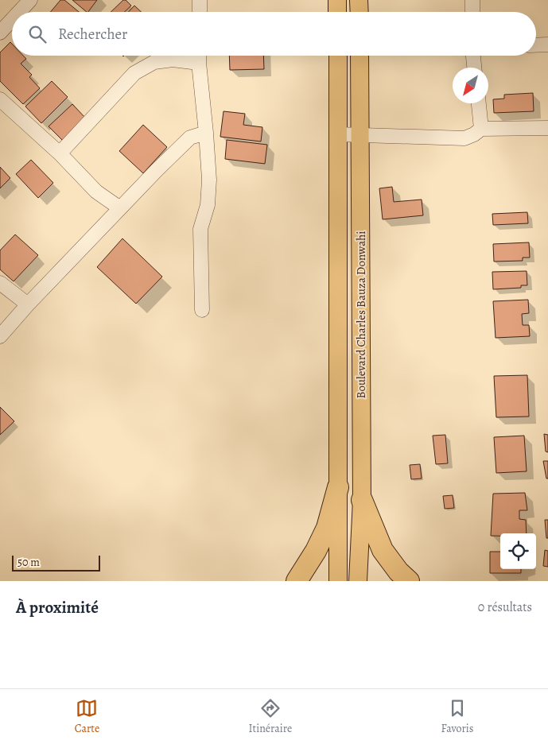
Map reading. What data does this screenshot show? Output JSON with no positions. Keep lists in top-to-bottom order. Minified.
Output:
{"streets":{"main road":["Boulevard Charles Bauza Donwahi"]},"scale_bar":"50 m","north":"bottom left","page":{"search":"Rechercher","scale":"50 m","heading":["À proximité","0 résultats"],"nav":["Carte","Itinéraire","Favoris"]}}
